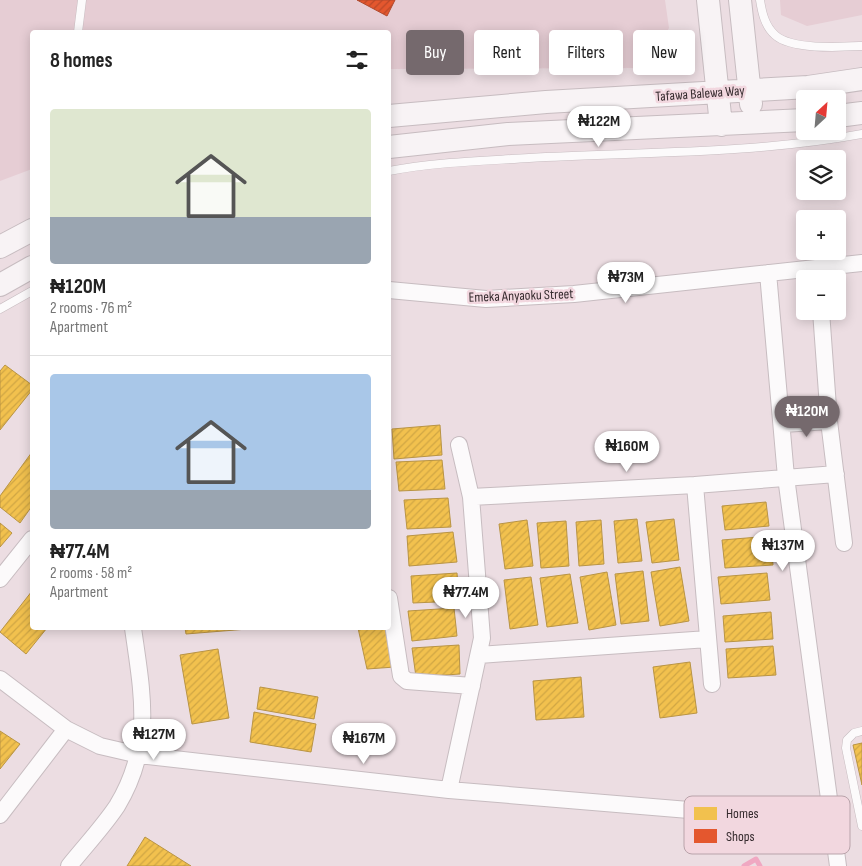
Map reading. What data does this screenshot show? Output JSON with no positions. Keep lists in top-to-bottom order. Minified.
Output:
{"streets":{"main road":["Tafawa Balewa Way"],"street":["Emeka Anyaoku Street"]},"legend":["Homes","Shops"],"north":"top right","page":{"chip":["Buy","Rent","Filters","New"],"heading":"8 homes","map_buttons":["+","−"],"list":[{"name":"₦120M","note":"2 rooms · 76 m² · Apartment"},{"name":"₦77.4M","note":"2 rooms · 58 m² · Apartment"}],"price":["₦122M","₦73M","₦120M","₦160M","₦137M","₦77.4M","₦127M","₦167M"]}}
